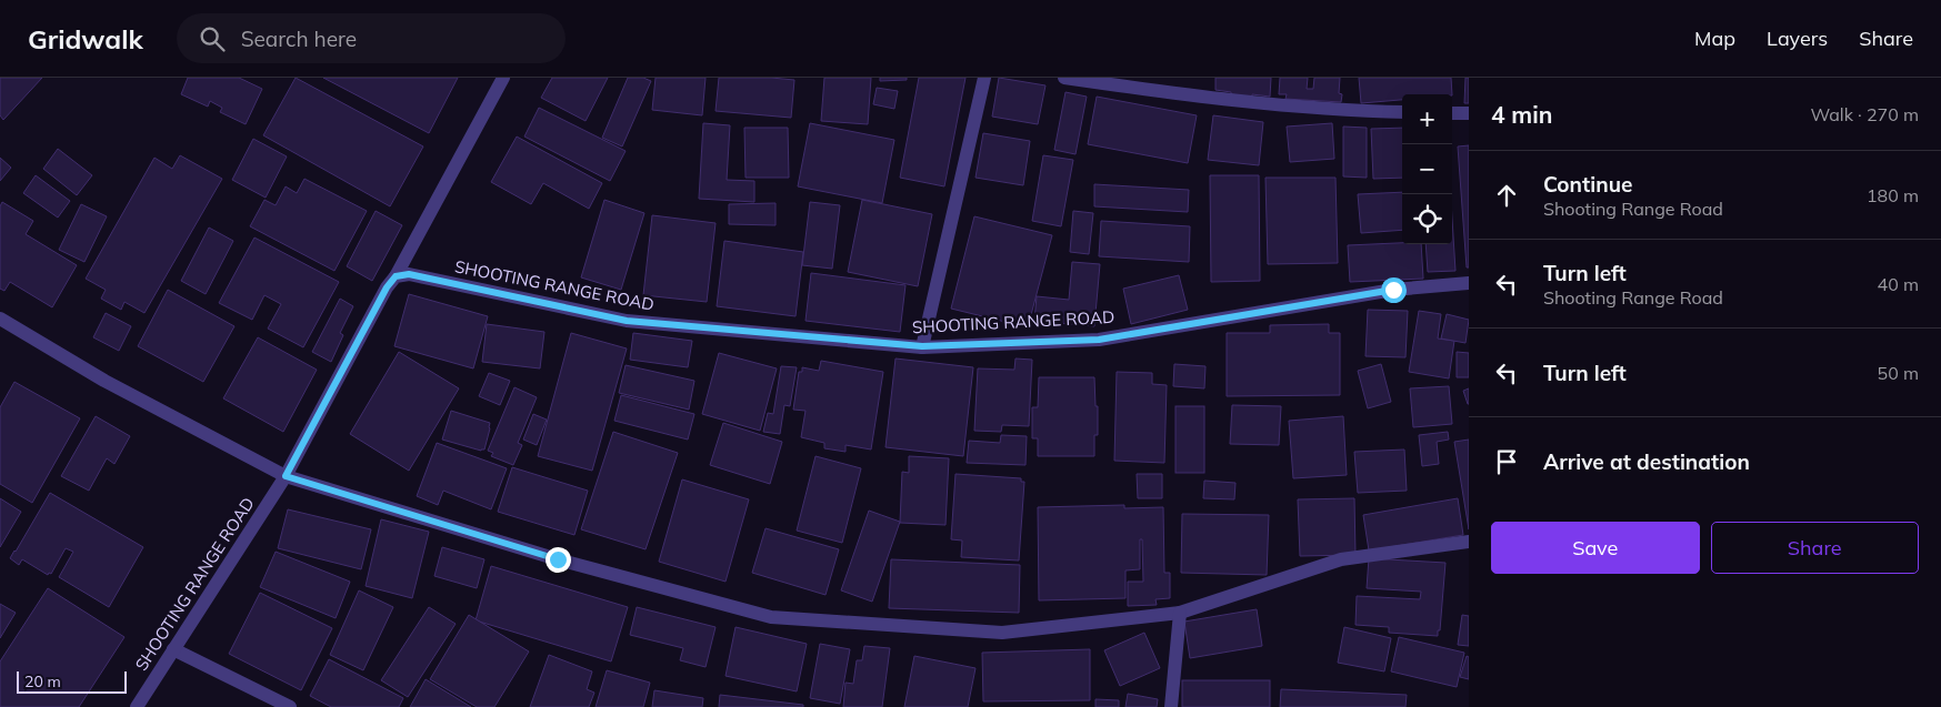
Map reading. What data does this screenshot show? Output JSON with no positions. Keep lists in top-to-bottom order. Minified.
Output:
{"streets":{"street":["SHOOTING RANGE ROAD"]},"scale_bar":"20 m","page":{"header":"Gridwalk","search":"Search here","nav":["Map","Layers","Share"],"heading":["4 min","Walk · 270 m"],"map_buttons":["+","−"],"list":[["Continue","Shooting Range Road","180 m"],["Turn left","Shooting Range Road","40 m"],["Turn left","50 m"],"Arrive at destination"],"buttons":["Save","Share"],"scale":"20 m"}}
